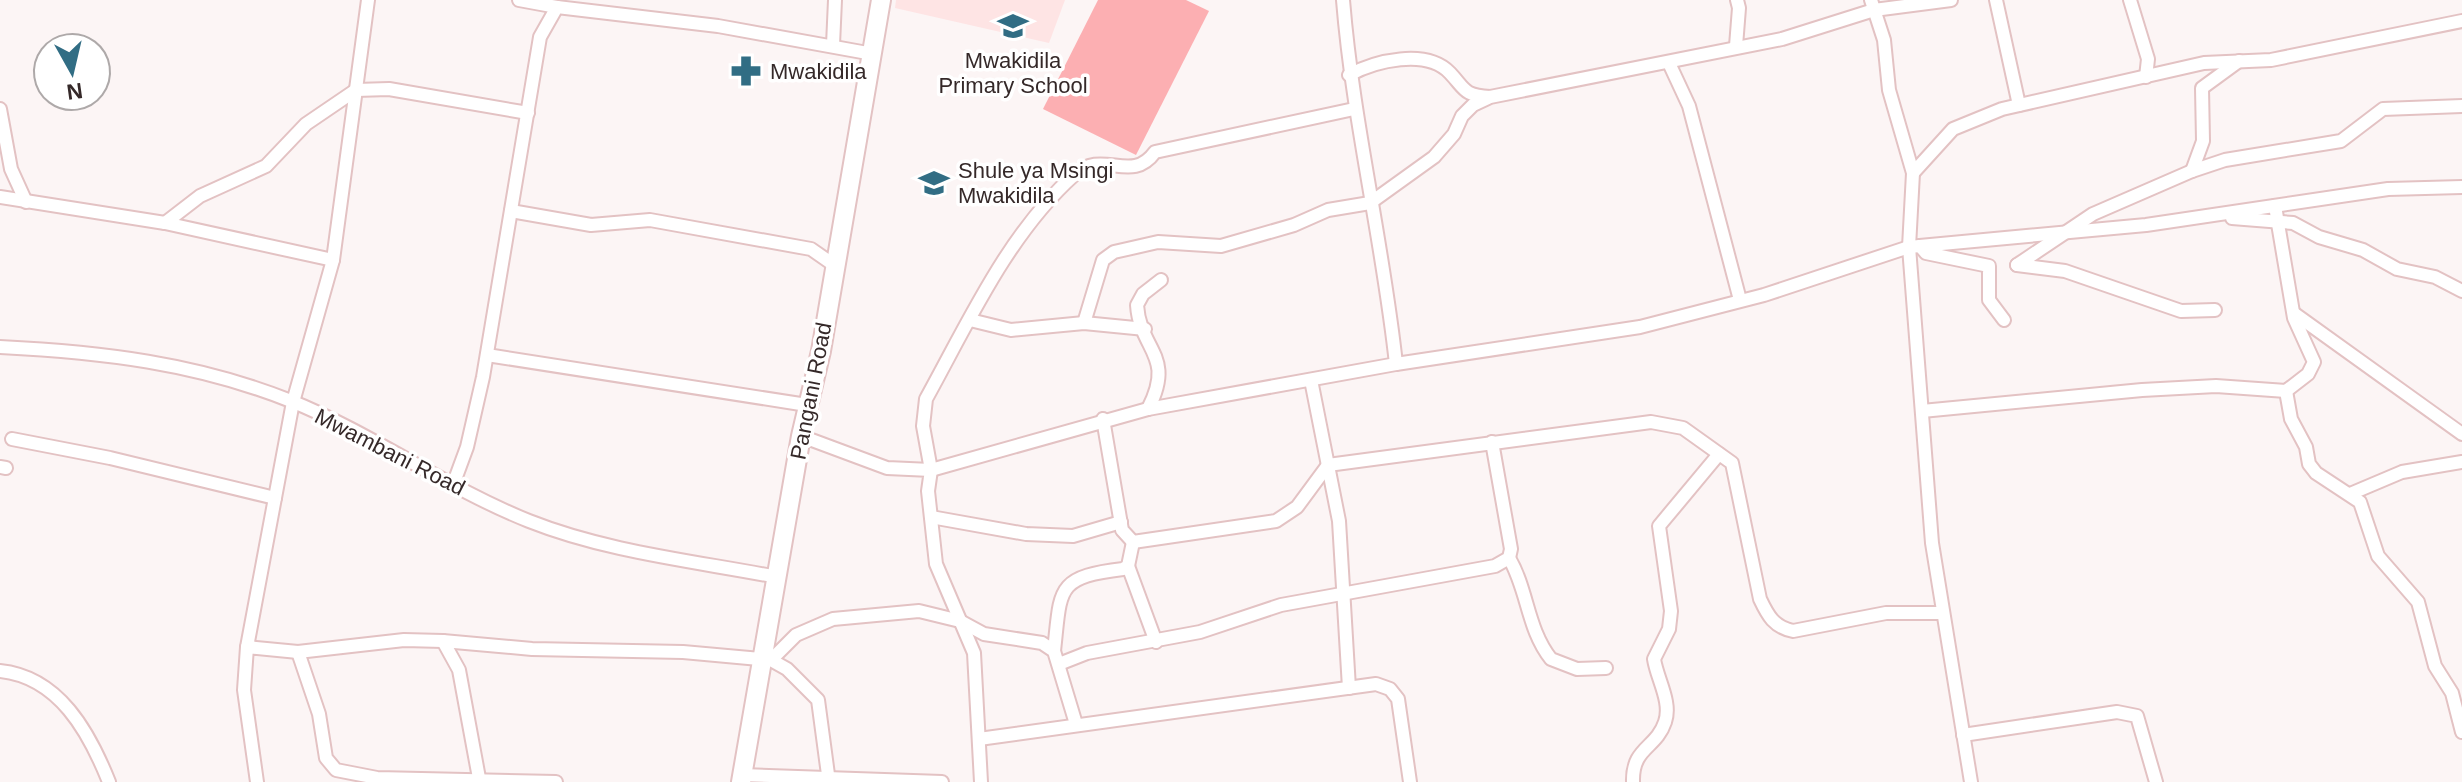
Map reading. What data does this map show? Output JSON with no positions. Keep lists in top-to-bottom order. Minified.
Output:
{"streets":{"main road":["Pangani Road"],"street":["Mwambani Road"]},"crossings":[["Pangani Road","Mwambani Road"]],"places":{"school or university":["Mwakidila Primary School","Shule ya Msingi Mwakidila"],"pharmacy":["Mwakidila"]},"north":"bottom"}
